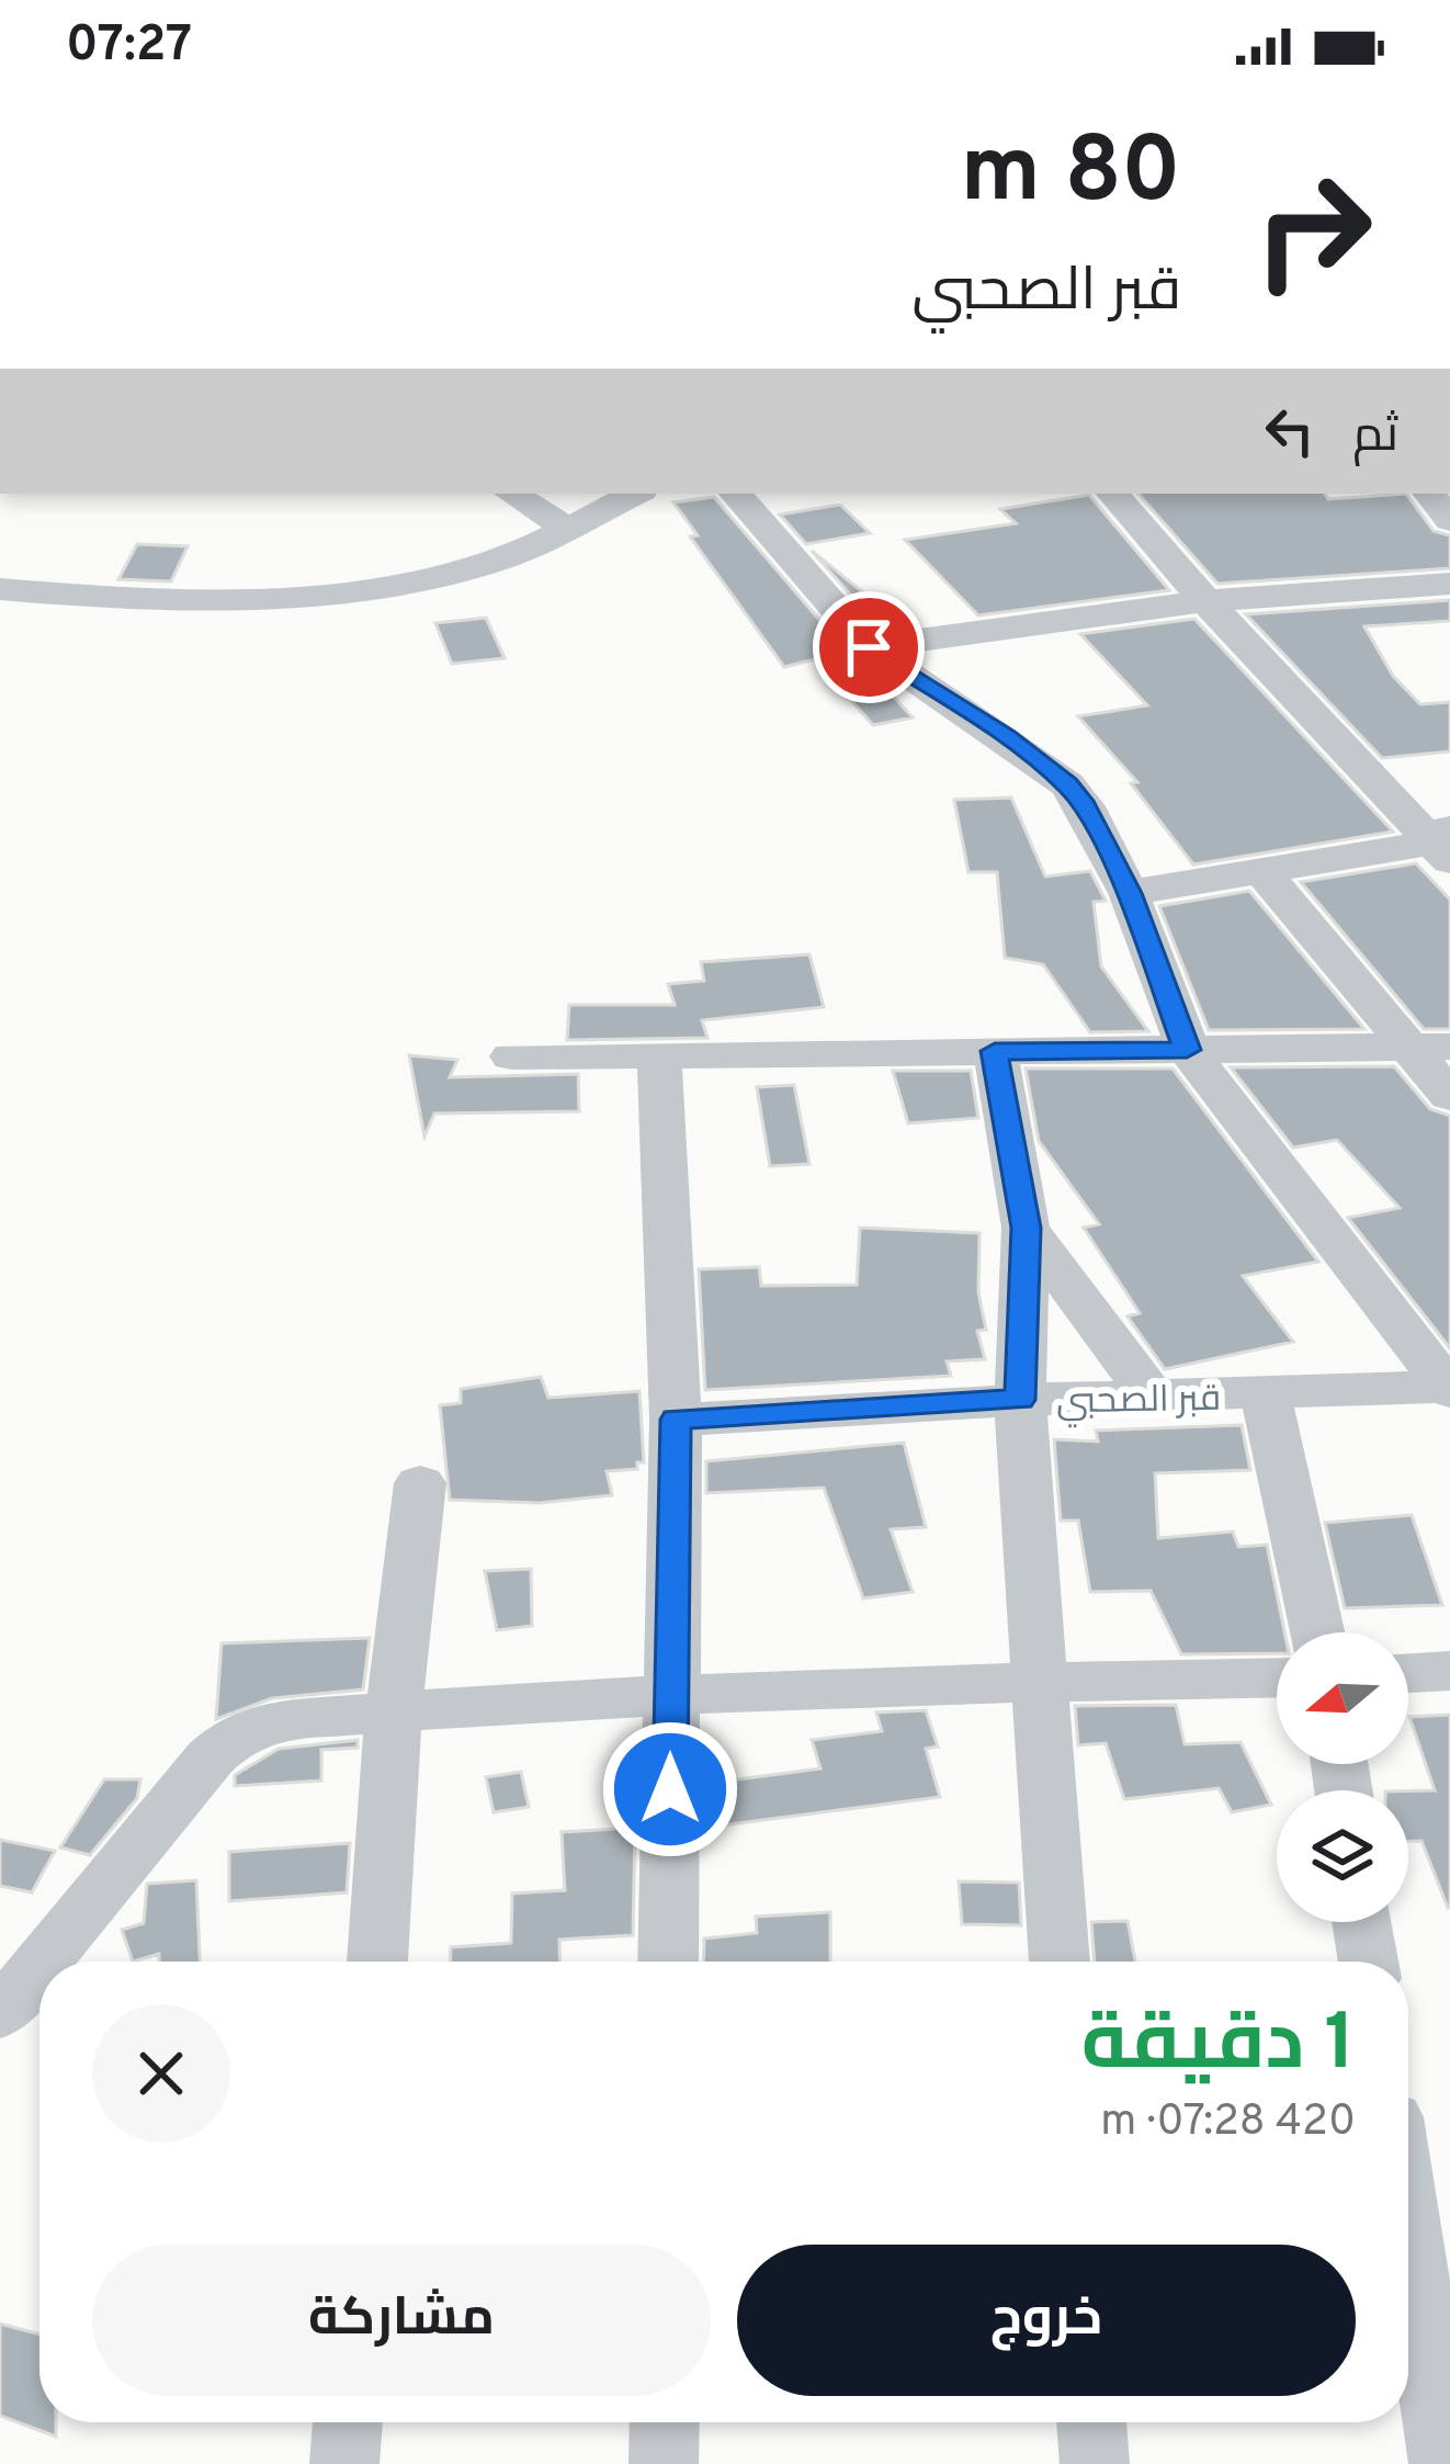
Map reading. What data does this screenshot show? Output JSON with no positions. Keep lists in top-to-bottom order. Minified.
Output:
{"streets":{"street":["قبر الصحبي"]},"north":"left","page":{"status":"07:27","turn":["80 m","قبر الصحبي"],"then":"ثم","heading":["1 دقيقة","420 m · 07:28"],"buttons":["خروج","مشاركة"]}}
